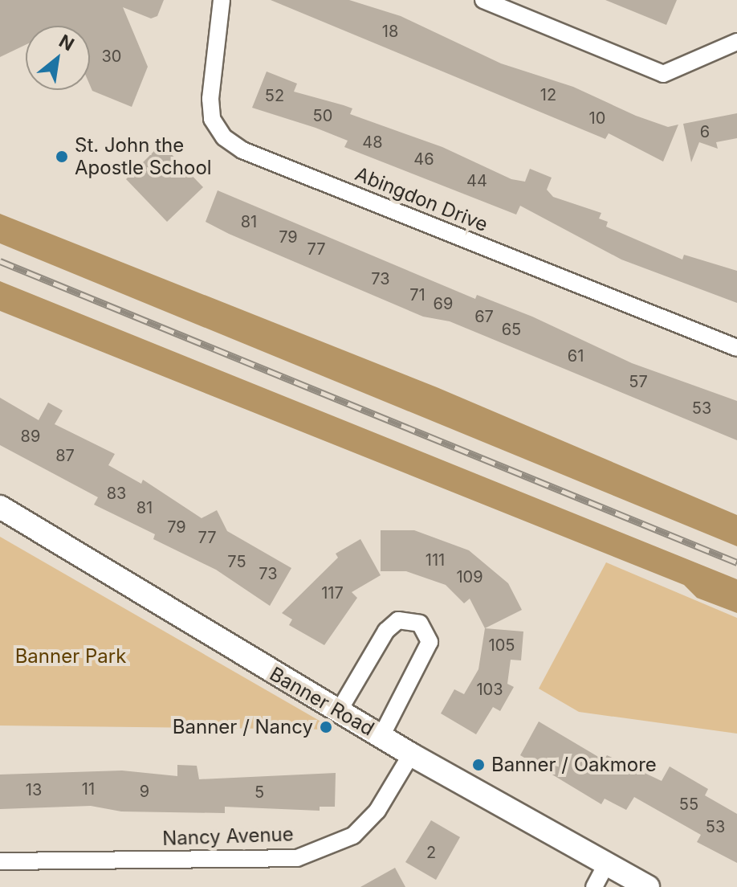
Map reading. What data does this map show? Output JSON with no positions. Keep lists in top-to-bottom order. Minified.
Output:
{"streets":{"street":["Abingdon Drive","Banner Road","Nancy Avenue"]},"crossings":[["Banner Road","Nancy Avenue"]],"parks":["Banner Park"],"places":["St. John the Apostle School","Banner / Nancy","Banner / Oakmore"],"house_numbers":["18","30","12","52","50","10","6","48","46","44","81","79","77","73","71","69","67","65","61","57","53","89","87","83","81","79","77","111","75","73","109","117","105","103","11","13","9","5","55","53","2"],"north":"top right"}
